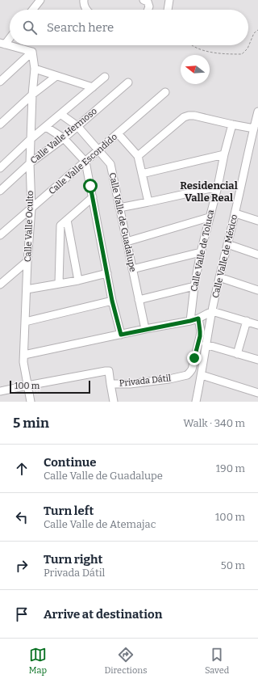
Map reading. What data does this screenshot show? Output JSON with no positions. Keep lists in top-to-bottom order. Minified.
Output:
{"streets":{"street":["Calle Valle Hermoso","Calle Valle Escondido","Calle Valle de Guadalupe","Calle Valle Oculto","Calle Valle de Toluca","Calle Valle de México","Privada Dátil"]},"crossings":[["Calle Valle Hermoso","Calle Valle de Guadalupe"],["Calle Valle Hermoso","Calle Valle Oculto"],["Calle Valle Escondido","Calle Valle de Guadalupe"],["Calle Valle Escondido","Calle Valle Oculto"],["Calle Valle Oculto","Privada Dátil"]],"districts":["Residencial Valle Real"],"scale_bar":"100 m","north":"left","page":{"search":"Search here","scale":"100 m","heading":["5 min","Walk · 340 m"],"list":[["Continue","Calle Valle de Guadalupe","190 m"],["Turn left","Calle Valle de Atemajac","100 m"],["Turn right","Privada Dátil","50 m"],"Arrive at destination"],"nav":["Map","Directions","Saved"]}}
